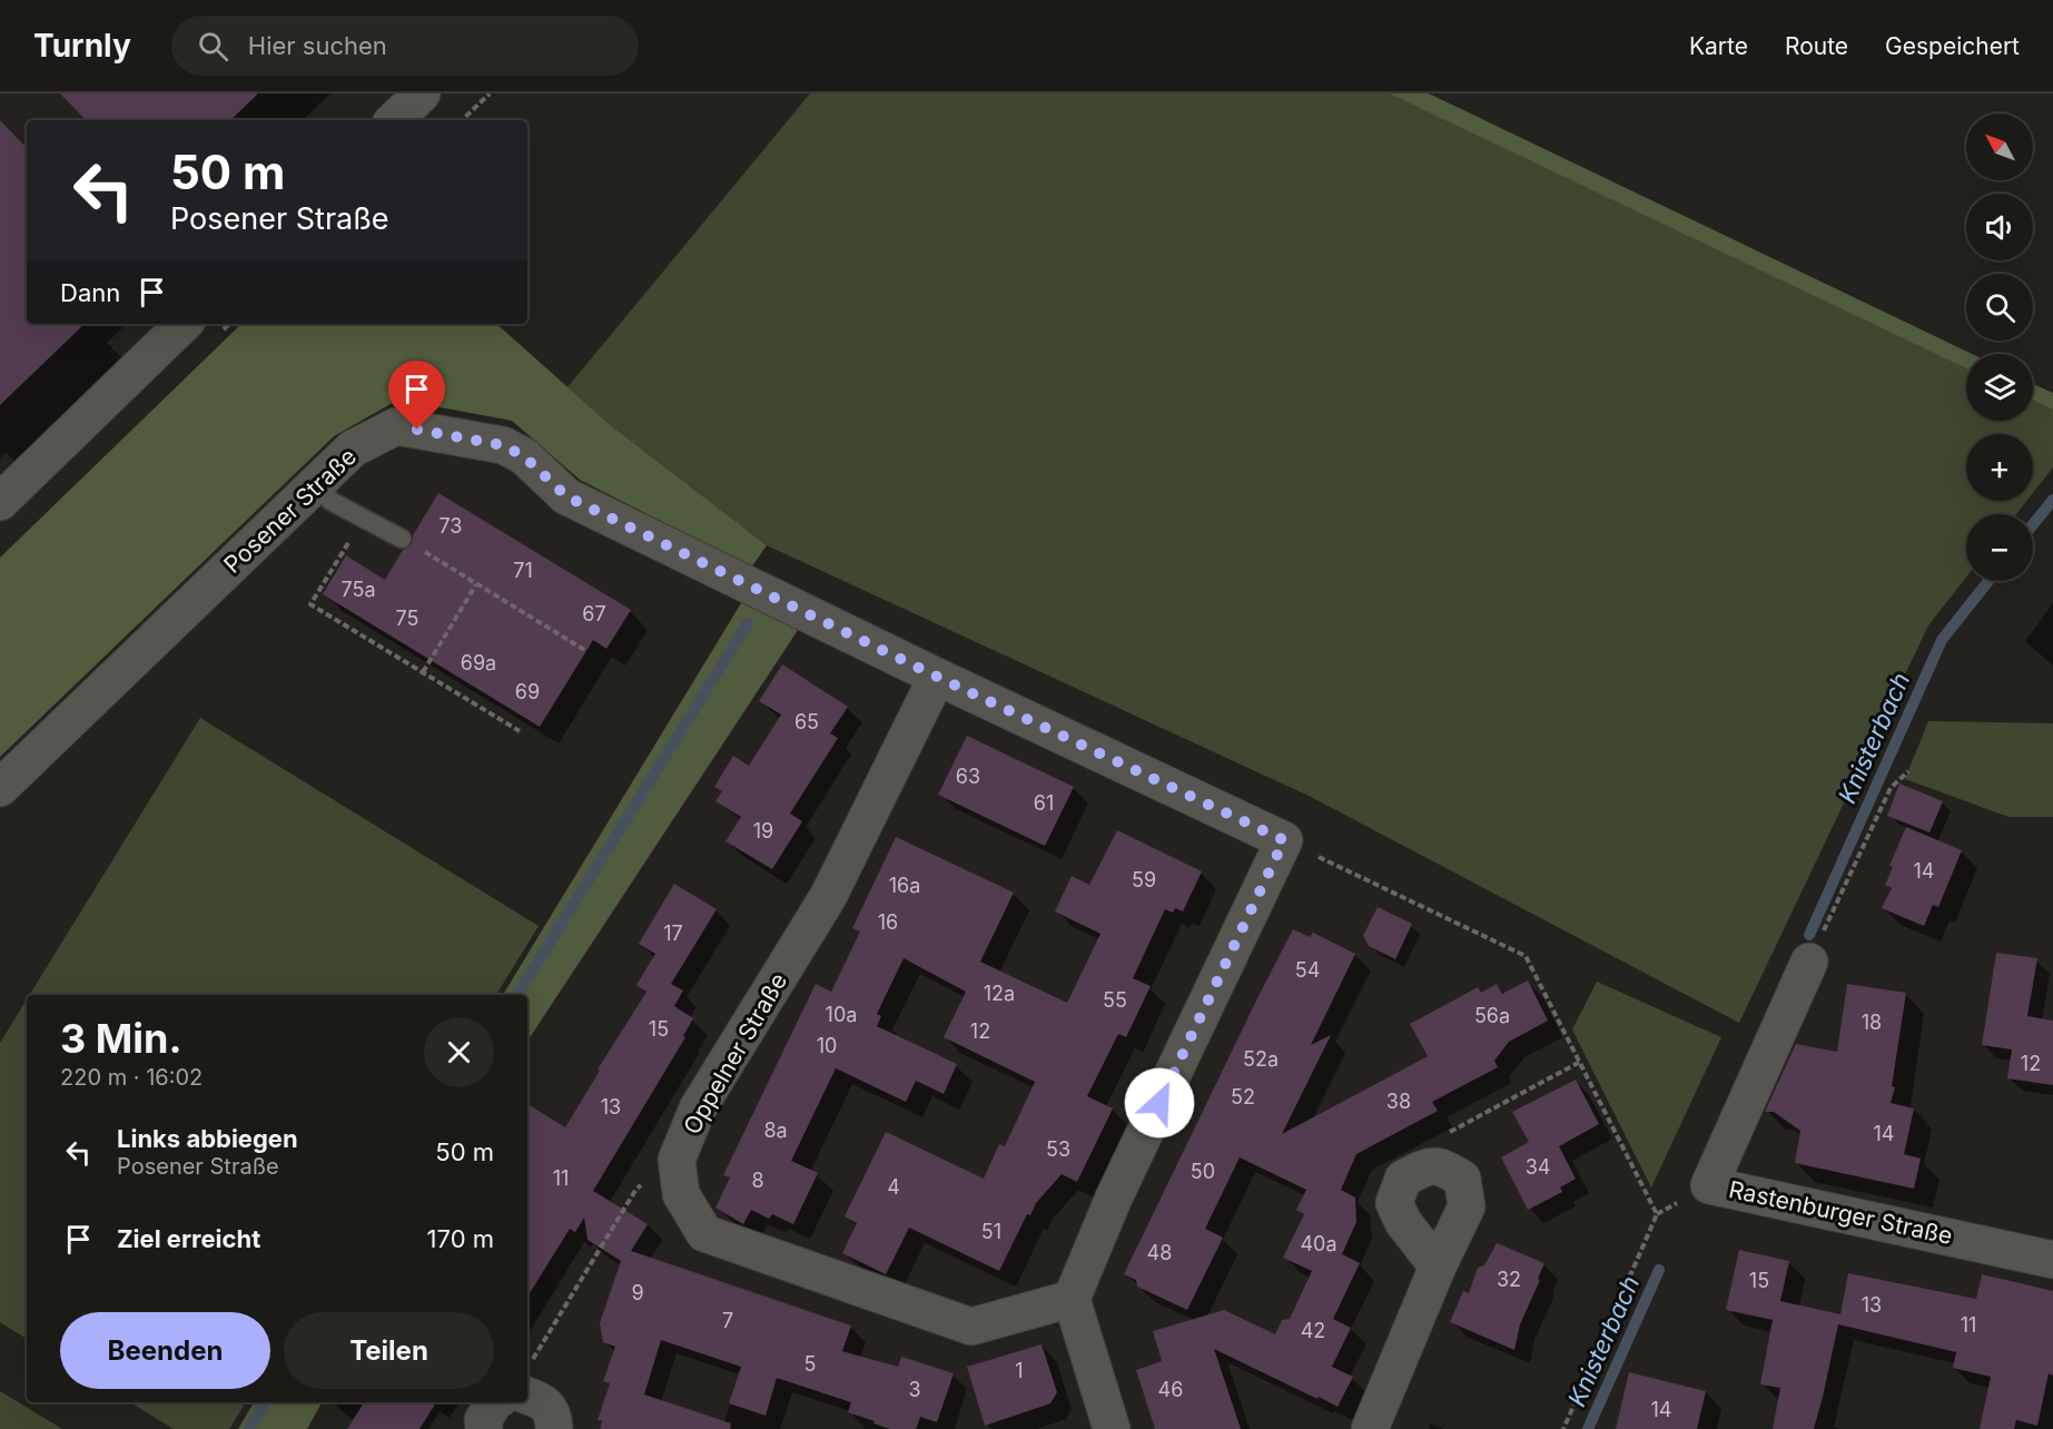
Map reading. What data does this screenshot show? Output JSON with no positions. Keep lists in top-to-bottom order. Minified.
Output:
{"streets":{"street":["Posener Straße","Oppelner Straße","Rastenburger Straße"]},"crossings":[["Posener Straße","Oppelner Straße"]],"water":["Knisterbach"],"house_numbers":["73","71","75a","67","75","69a","69","65","63","61","19","14","59","16a","16","17","54","12a","55","10a","56a","18","15","12","10","52a","12","52","38","13","8a","14","53","34","50","11","8","4","51","40a","48","32","15","9","13","7","11","42","5","1","3","46","14"],"north":"top left","page":{"header":"Turnly","search":"Hier suchen","nav":["Karte","Route","Gespeichert"],"map_buttons":["+","−"],"turn":["50 m","Posener Straße"],"then":"Dann","heading":["3 Min.","220 m · 16:02"],"list":[{"name":"Links abbiegen","note":"Posener Straße","value":"50 m"},{"name":"Ziel erreicht","value":"170 m"}],"buttons":["Beenden","Teilen"]}}
